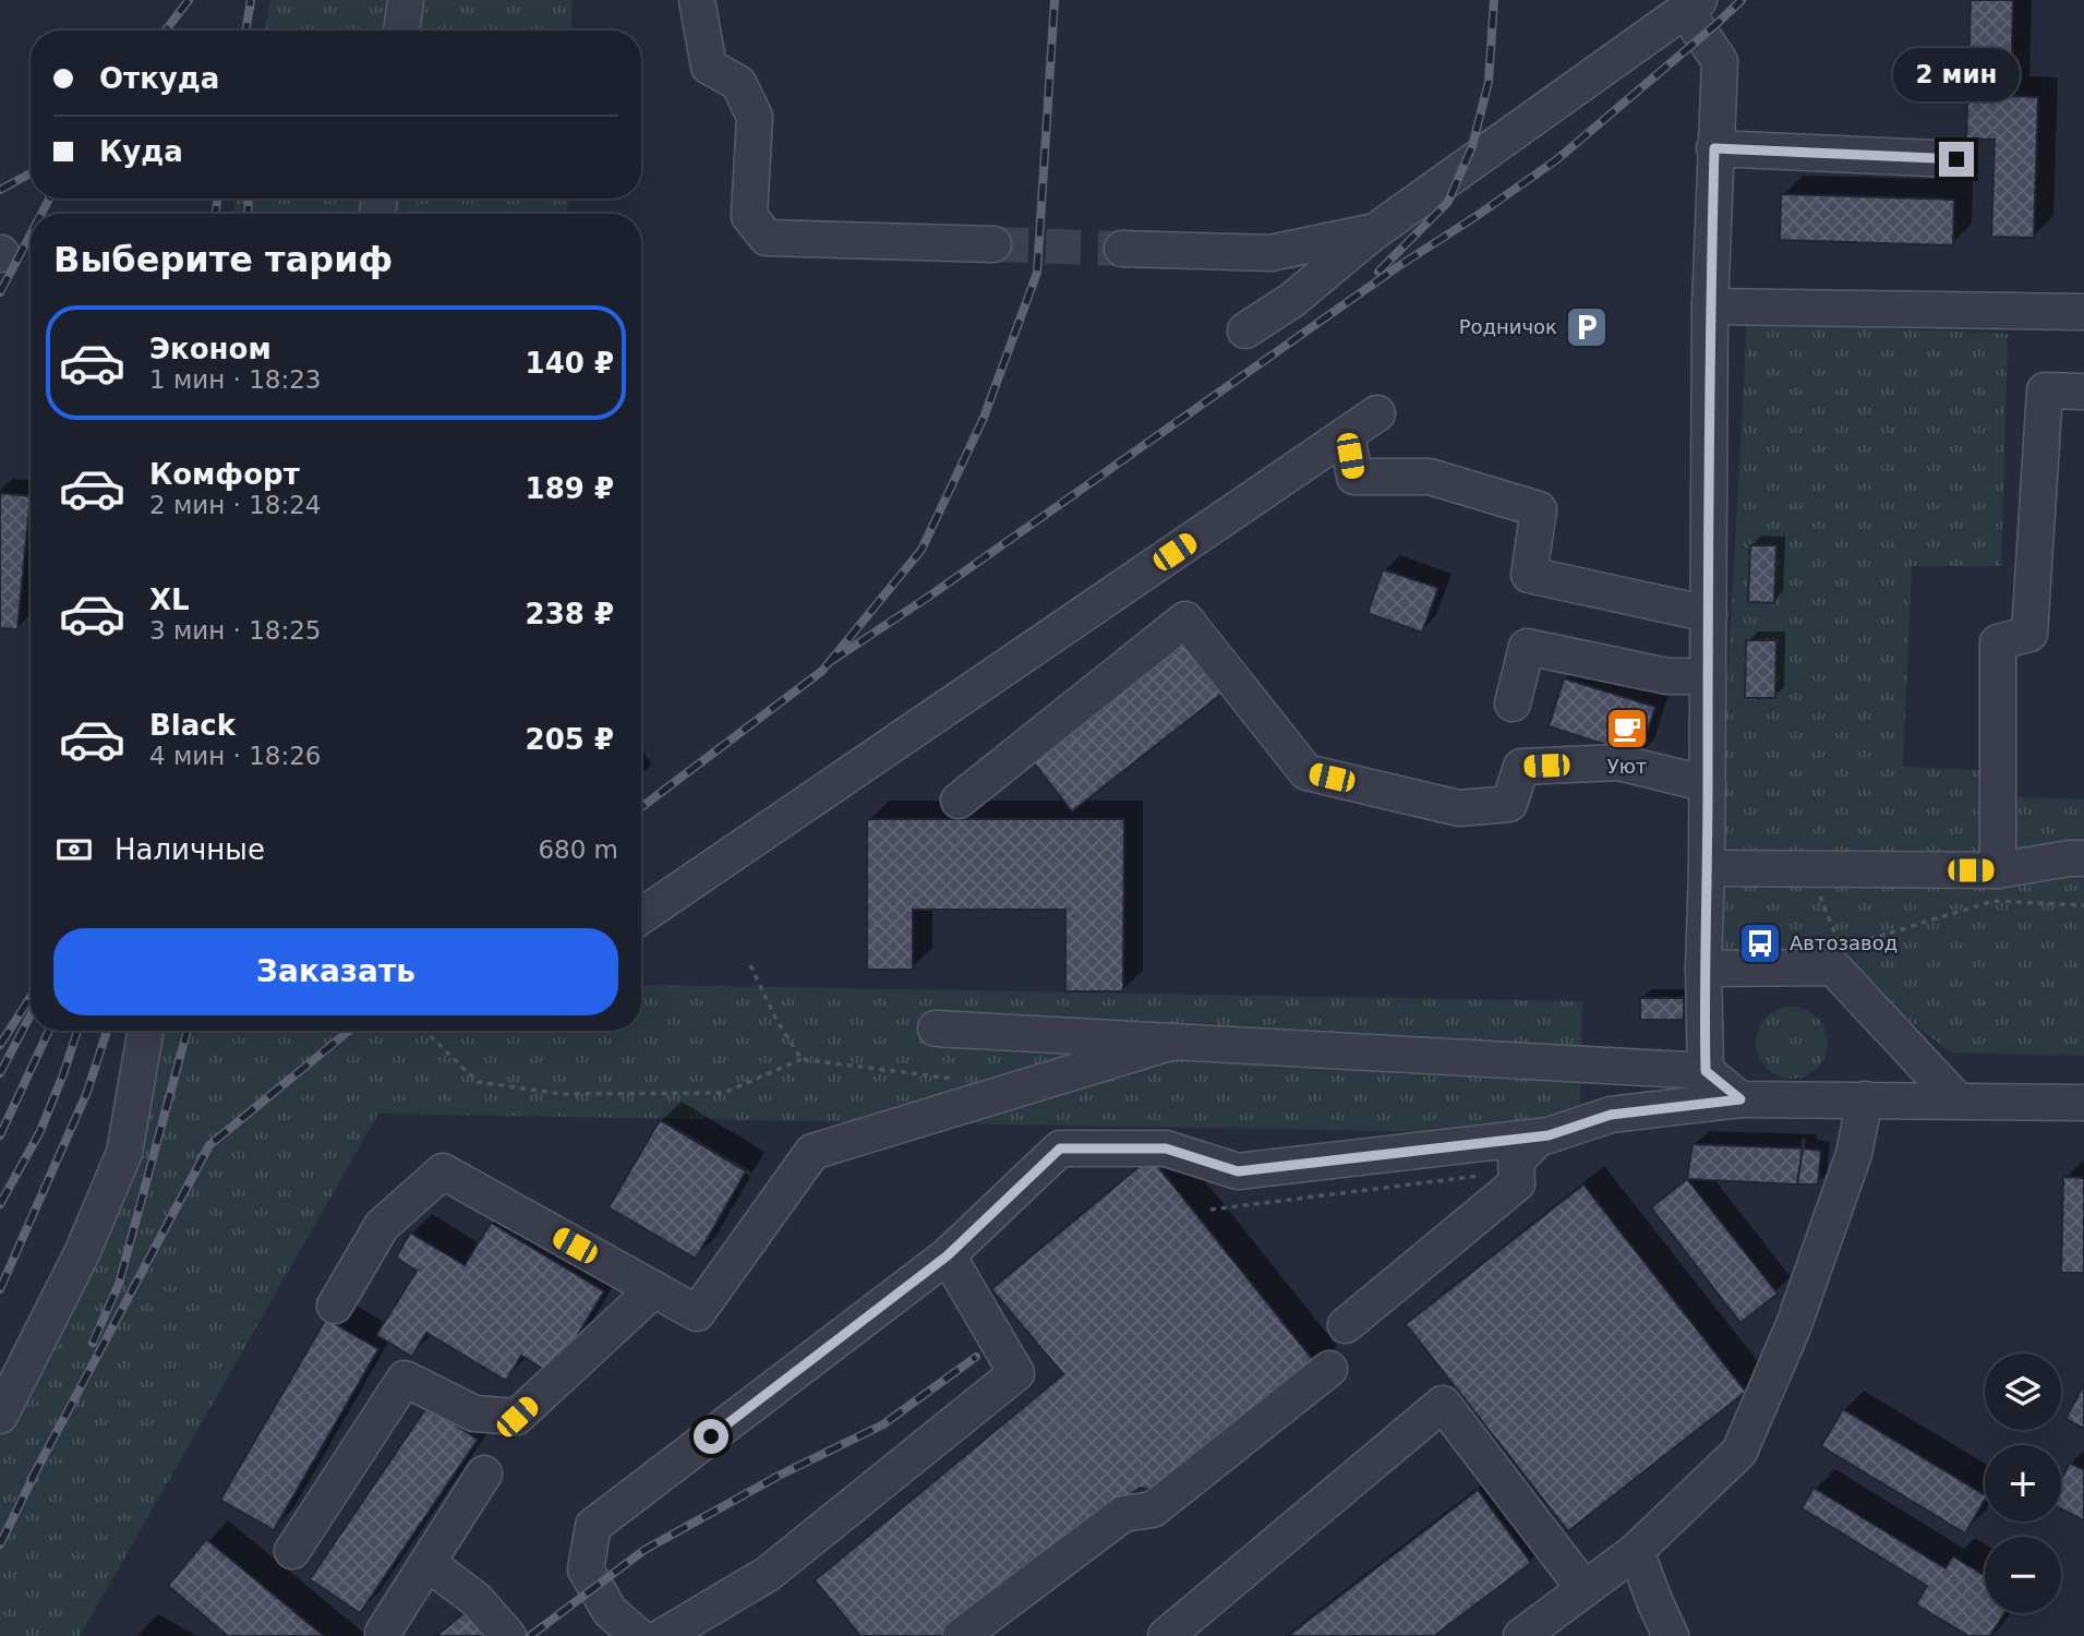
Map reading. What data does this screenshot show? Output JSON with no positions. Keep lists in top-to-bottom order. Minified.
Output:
{"places":{"parking":["Родничок"],"cafe":["Уют"],"bus stop":["Автозавод"]},"page":{"banner":["Откуда","Куда"],"bubble":"2 мин","heading":"Выберите тариф","list":[{"name":"Эконом","note":"1 мин · 18:23","value":"140 ₽"},{"name":"Комфорт","note":"2 мин · 18:24","value":"189 ₽"},{"name":"XL","note":"3 мин · 18:25","value":"238 ₽"},{"name":"Black","note":"4 мин · 18:26","value":"205 ₽"}],"pay":["Наличные","680 m"],"buttons":"Заказать","map_buttons":["+","−"]}}
